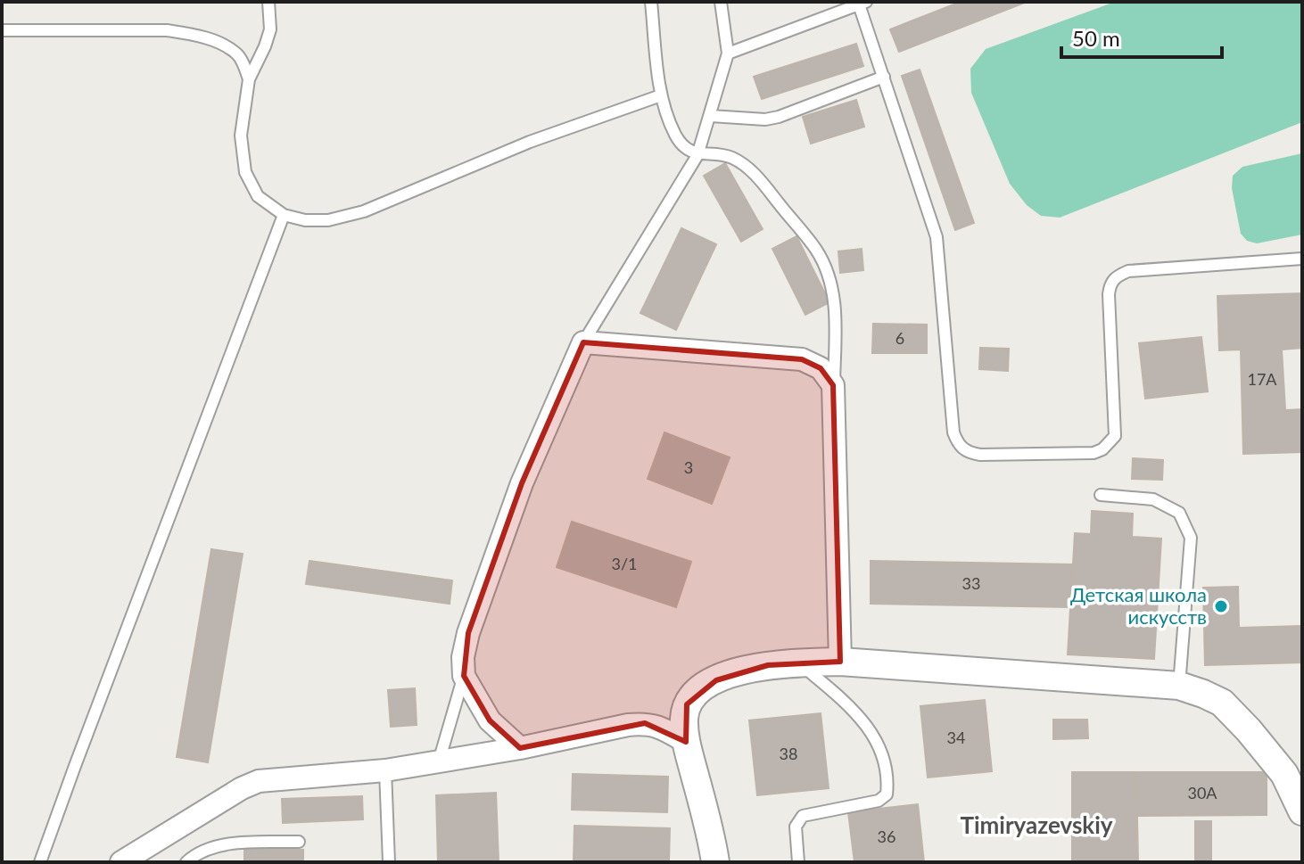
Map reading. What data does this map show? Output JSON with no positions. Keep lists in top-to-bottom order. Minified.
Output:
{"districts":["Timiryazevskiy"],"places":["Детская школа искусств"],"house_numbers":["6","17А","3","3/1","33","34","38","30А","36"],"scale_bar":"50 m"}
